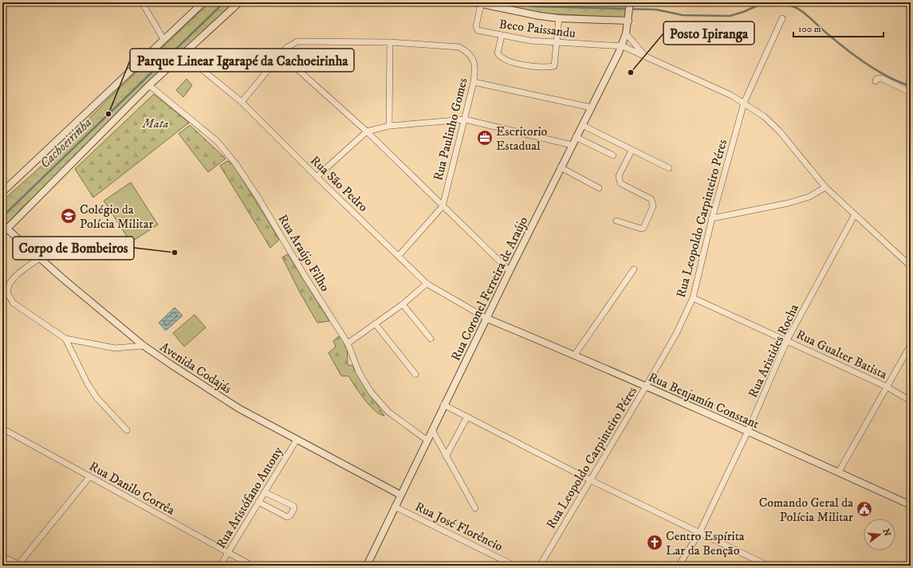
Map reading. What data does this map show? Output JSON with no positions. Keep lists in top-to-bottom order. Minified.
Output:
{"streets":{"street":["Beco Paissandu","Rua Paulinho Gomes","Rua São Pedro","Rua Leopoldo Carpinteiro Péres","Rua Araújo Filho","Rua Coronel Ferreira de Araújo","Rua Aristides Rocha","Rua Gualter Batista","Avenida Codajás","Rua Benjamín Constant","Rua Danilo Corrêa","Rua Aristófano Antony","Rua José Florêncio"]},"crossings":[["Beco Paissandu","Rua Leopoldo Carpinteiro Péres"],["Beco Paissandu","Rua Coronel Ferreira de Araújo"],["Beco Paissandu","Rua Aristides Rocha"],["Rua Paulinho Gomes","Rua São Pedro"],["Rua São Pedro","Rua Coronel Ferreira de Araújo"],["Rua São Pedro","Rua Benjamín Constant"],["Rua Leopoldo Carpinteiro Péres","Rua Gualter Batista"],["Rua Leopoldo Carpinteiro Péres","Rua Benjamín Constant"],["Rua Araújo Filho","Rua Coronel Ferreira de Araújo"],["Rua Coronel Ferreira de Araújo","Avenida Codajás"],["Rua Coronel Ferreira de Araújo","Rua Benjamín Constant"],["Rua Coronel Ferreira de Araújo","Rua José Florêncio"],["Rua Aristides Rocha","Rua Gualter Batista"],["Rua Aristides Rocha","Rua Benjamín Constant"],["Avenida Codajás","Rua Aristófano Antony"],["Rua Danilo Corrêa","Rua Aristófano Antony"]],"water":["Cachoeirinha"],"parks":["Mata"],"places":{"other":["Posto Ipiranga","Parque Linear Igarapé da Cachoeirinha","Corpo de Bombeiros"],"office":["Escritorio Estadual"],"school or university":["Colégio da Polícia Militar"],"public building":["Comando Geral da Polícia Militar"],"church":["Centro Espírita Lar da Benção"]},"scale_bar":"100 m","north":"right"}
